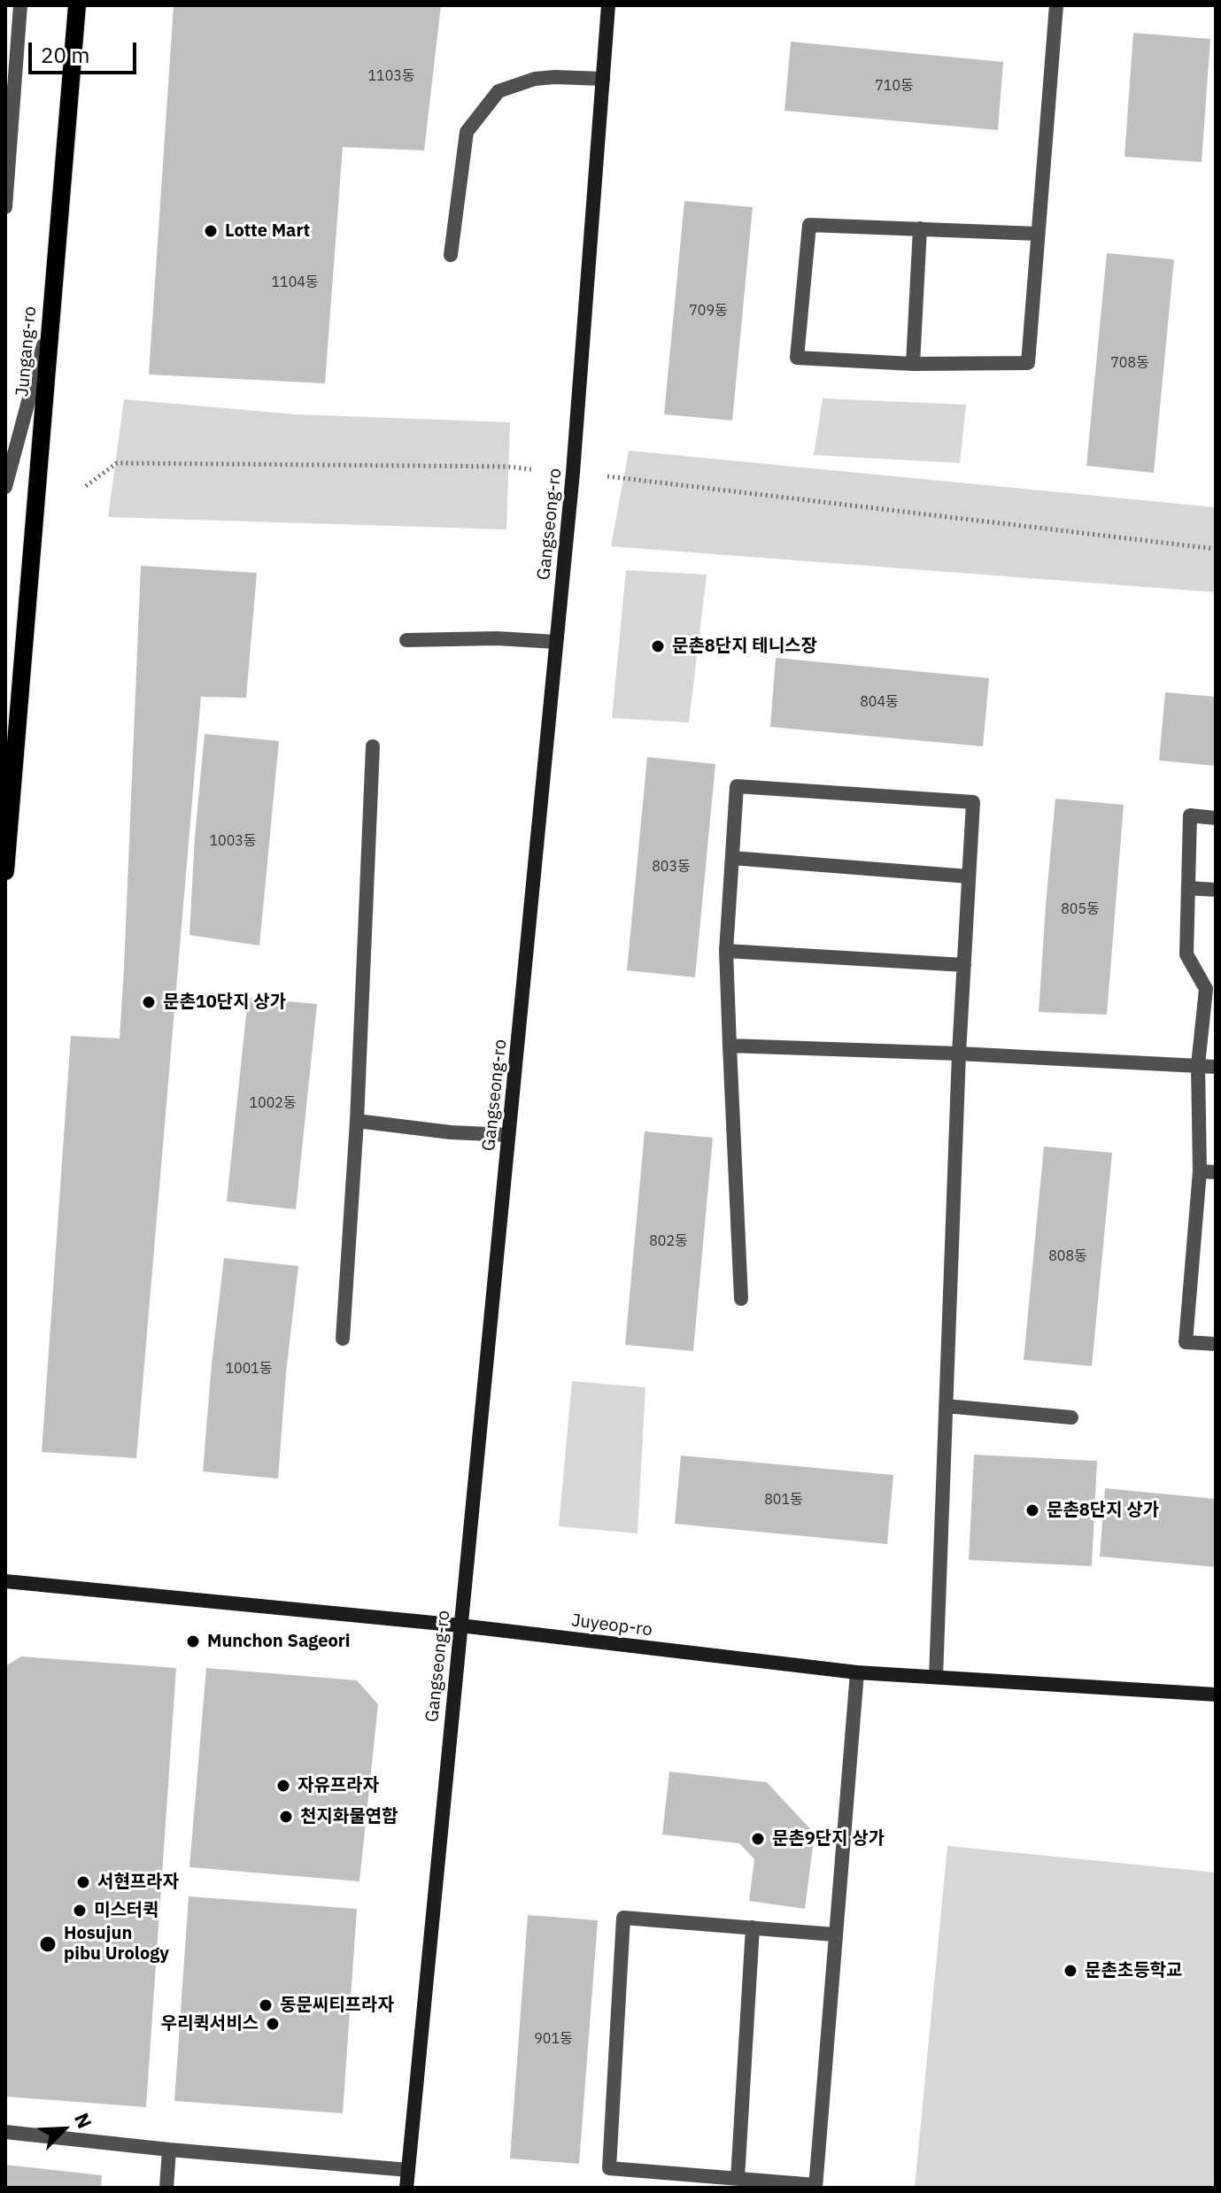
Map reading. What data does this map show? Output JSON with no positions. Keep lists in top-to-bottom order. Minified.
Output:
{"streets":{"main road":["Jungang-ro"],"street":["Gangseong-ro","Juyeop-ro"]},"crossings":[["Gangseong-ro","Juyeop-ro"]],"places":["Lotte Mart","문촌8단지 테니스장","문촌10단지 상가","문촌8단지 상가","Munchon Sageori","자유프라자","천지화물연합","문촌9단지 상가","서현프라자","미스터퀵","Hosujun pibu Urology","문촌초등학교","동문씨티프라자","우리퀵서비스"],"house_numbers":["1103동","710동","1104동","709동","708동","804동","1003동","803동","805동","1002동","802동","808동","1001동","801동","901동"],"scale_bar":"20 m","north":"top right"}
